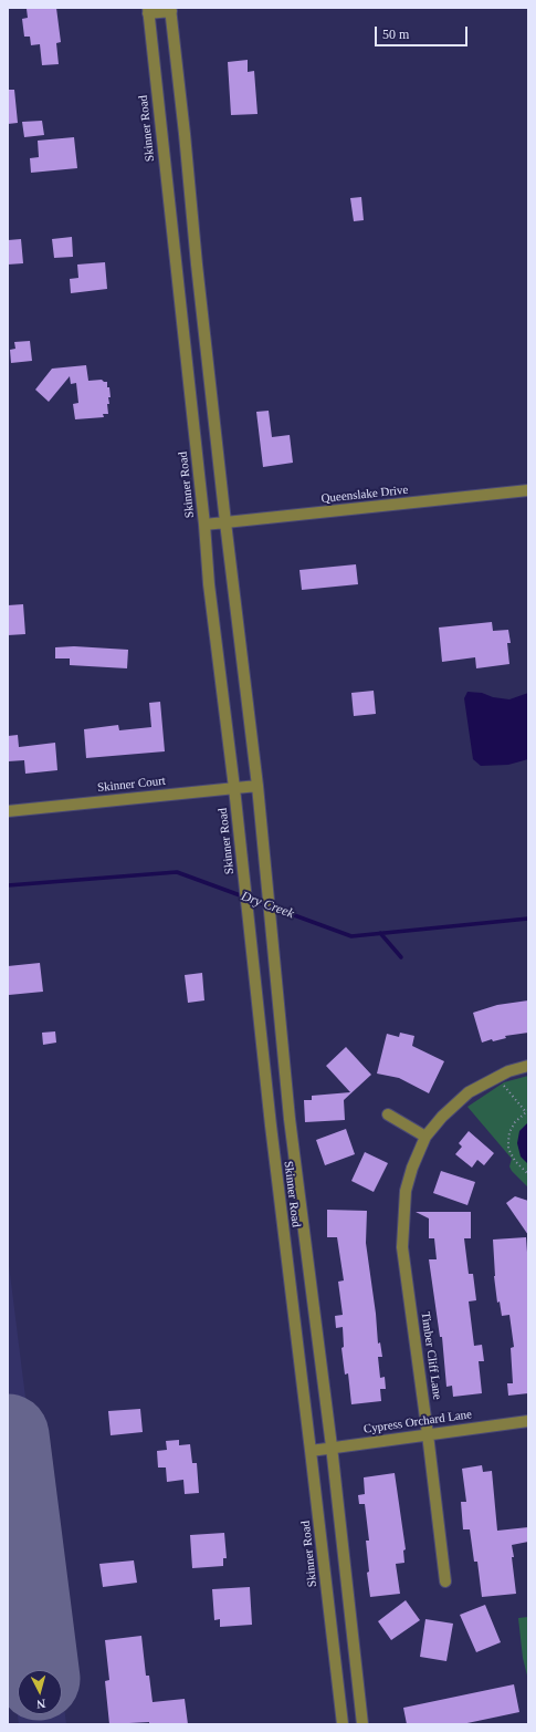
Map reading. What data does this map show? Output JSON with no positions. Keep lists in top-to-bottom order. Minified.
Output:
{"streets":{"street":["Skinner Road","Queenslake Drive","Skinner Court","Timber Cliff Lane","Cypress Orchard Lane"]},"crossings":[["Skinner Road","Queenslake Drive"],["Skinner Road","Skinner Court"],["Skinner Road","Cypress Orchard Lane"],["Timber Cliff Lane","Cypress Orchard Lane"]],"water":["Dry Creek"],"scale_bar":"50 m","north":"bottom"}
